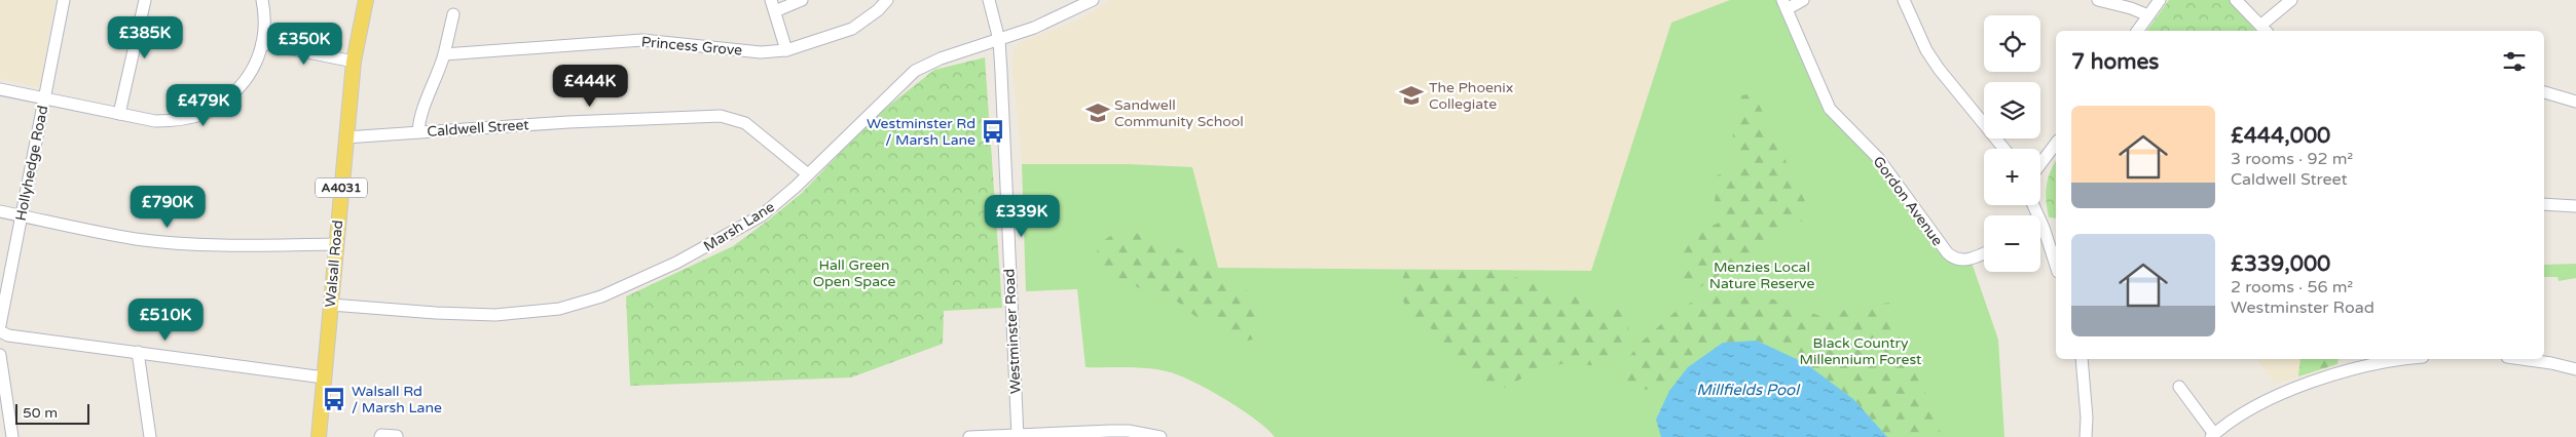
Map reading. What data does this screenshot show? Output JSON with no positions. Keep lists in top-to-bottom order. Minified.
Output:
{"streets":{"main road":["A4031","Walsall Road"],"street":["Princess Grove","Caldwell Street","Hollyhedge Road","Gordon Avenue","Marsh Lane","Westminster Road"]},"crossings":[["Caldwell Street","Marsh Lane"],["Caldwell Street","Walsall Road"],["Marsh Lane","Walsall Road"],["Marsh Lane","Westminster Road"]],"water":["Millfields Pool"],"parks":["Hall Green Open Space","Menzies Local Nature Reserve","Black Country Millennium Forest"],"places":{"school or university":["The Phoenix Collegiate","Sandwell Community School"],"bus stop":["Westminster Rd / Marsh Lane","Walsall Rd / Marsh Lane"]},"scale_bar":"50 m","page":{"map_buttons":["+","−"],"price":["£385K","£350K","£444K","£479K","£790K","£339K","£510K"],"heading":"7 homes","list":[{"name":"£444,000","note":"3 rooms · 92 m² · Caldwell Street"},{"name":"£339,000","note":"2 rooms · 56 m² · Westminster Road"}],"scale":"50 m"}}
